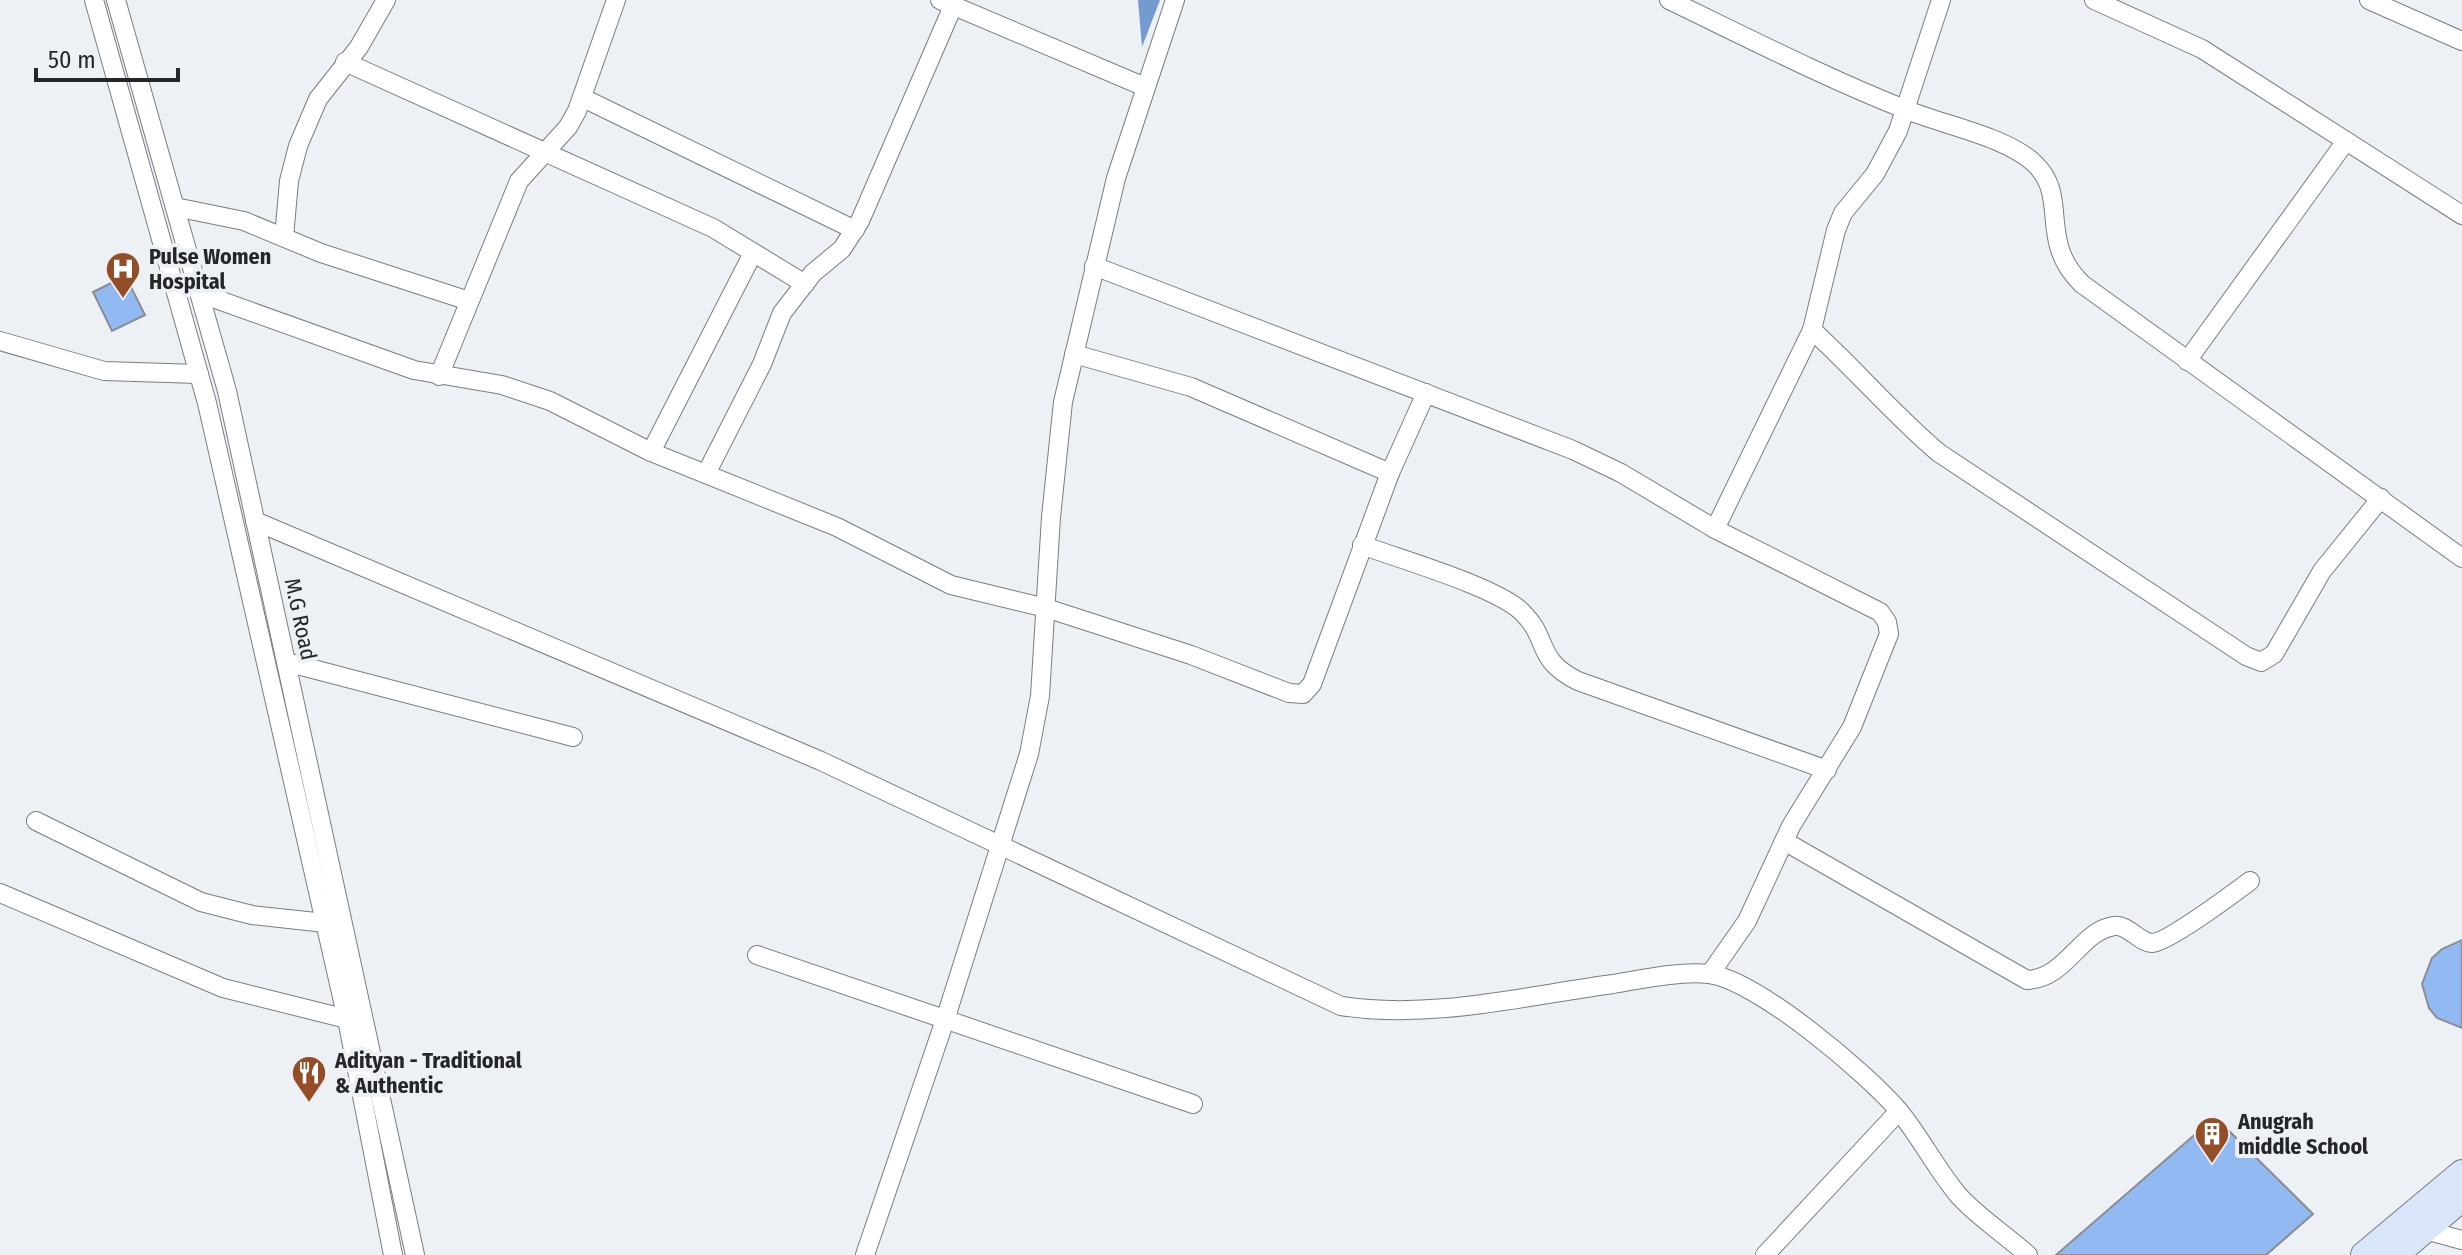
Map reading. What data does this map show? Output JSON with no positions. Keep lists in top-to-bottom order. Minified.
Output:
{"streets":{"street":["M.G Road"]},"places":{"hospital":["Pulse Women Hospital"],"restaurant":["Adityan - Traditional & Authentic"],"building":["Anugrah middle School"]},"scale_bar":"50 m"}
